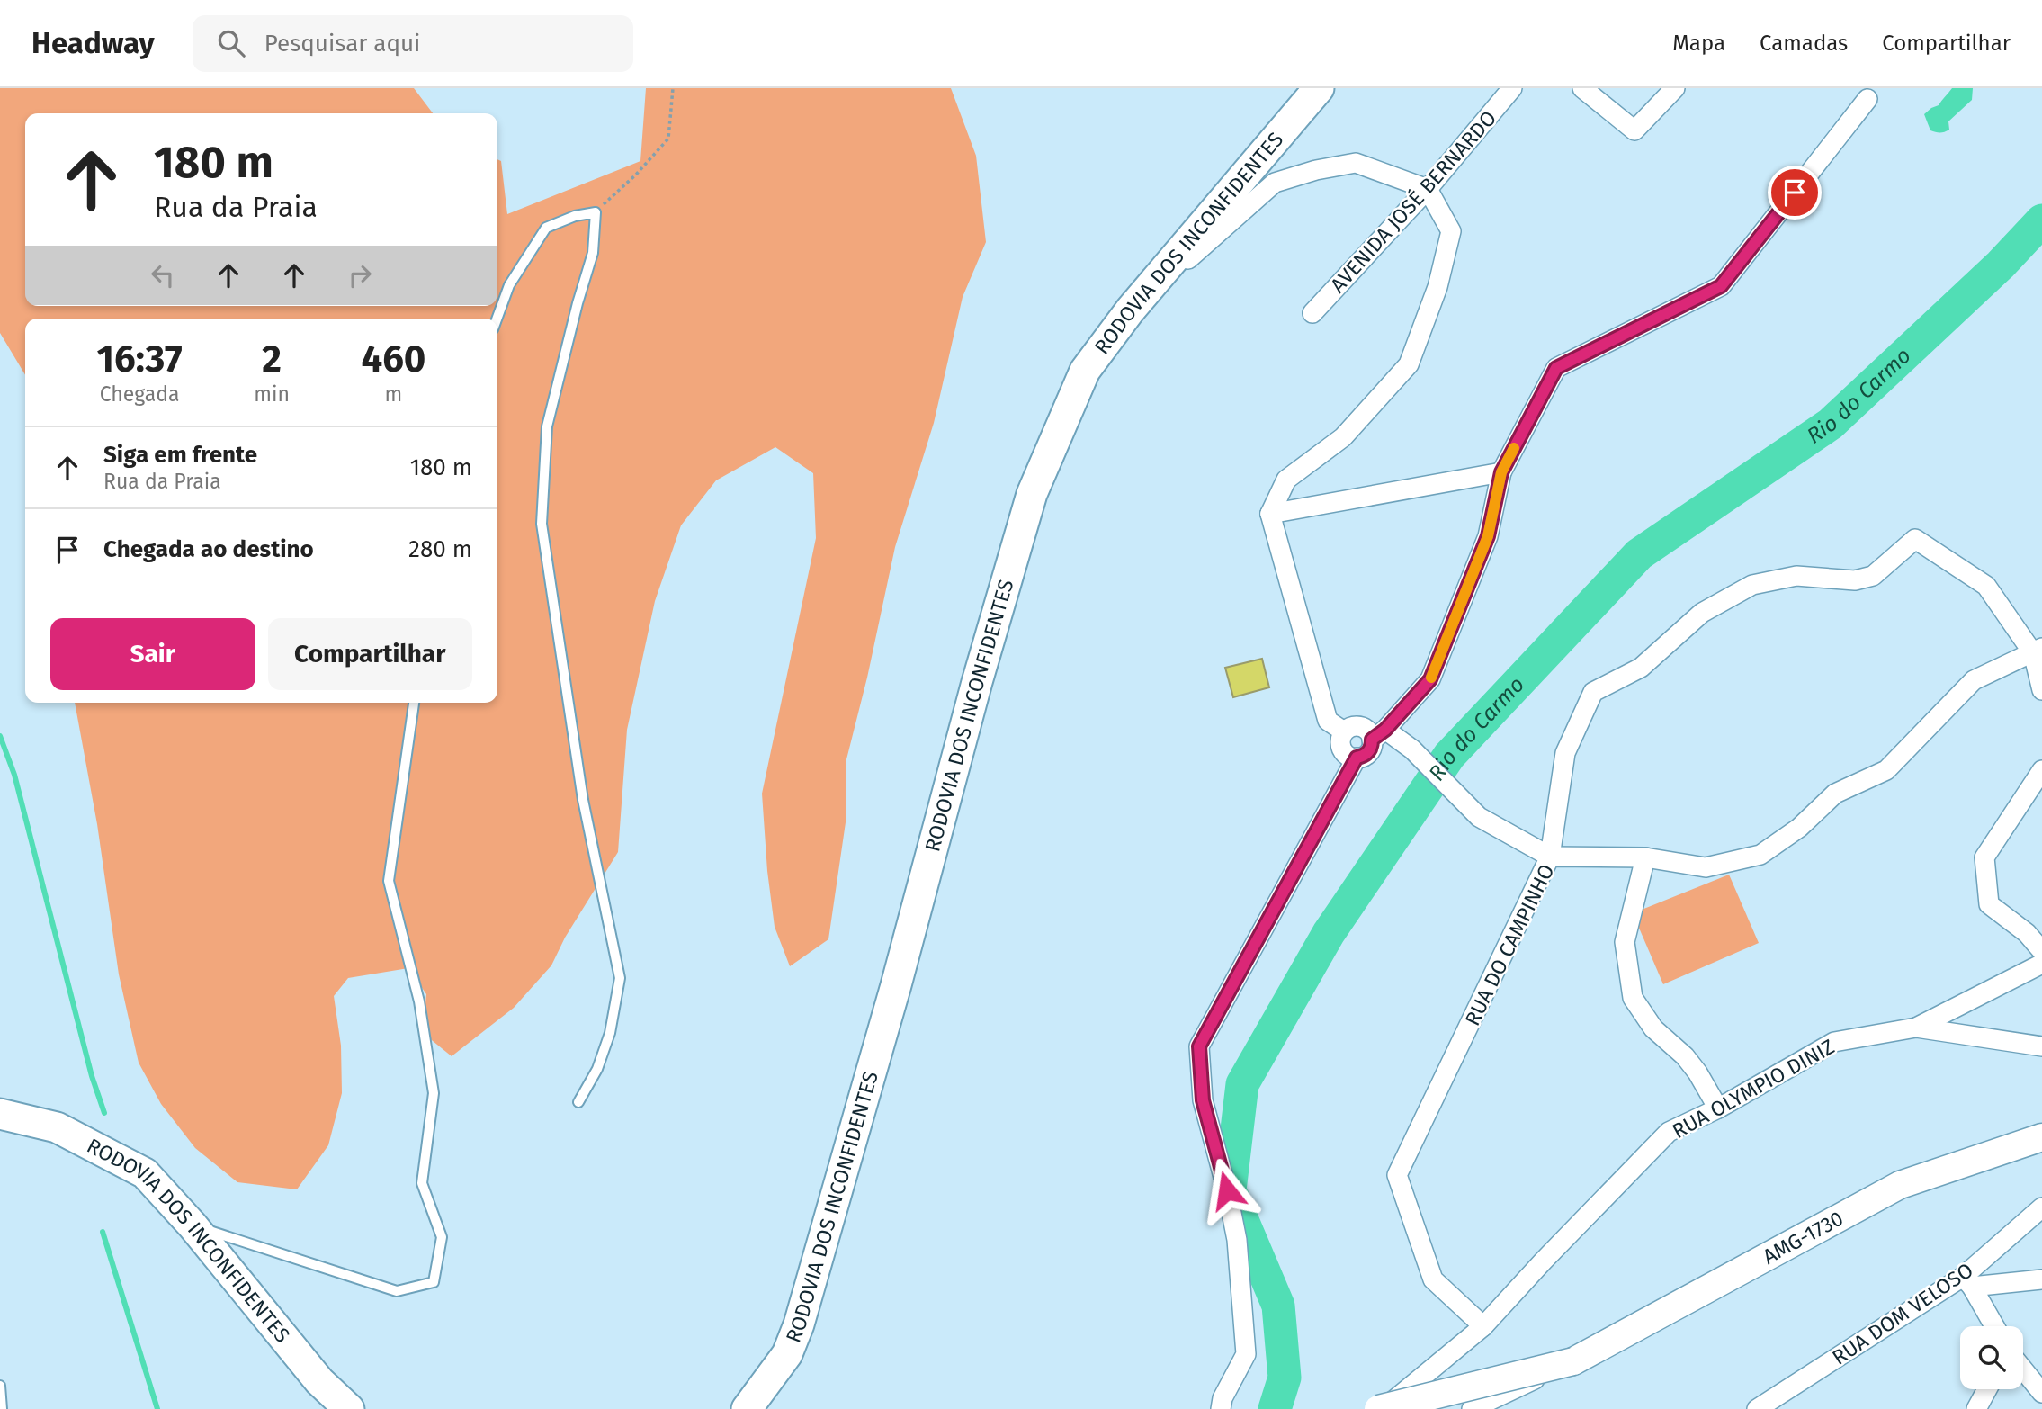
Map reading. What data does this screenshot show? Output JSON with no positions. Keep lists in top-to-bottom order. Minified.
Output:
{"streets":{"main road":["RODOVIA DOS INCONFIDENTES","AMG-1730"],"street":["AVENIDA JOSÉ BERNARDO","RUA DO CAMPINHO","RUA OLYMPIO DINIZ","RUA DOM VELOSO"]},"crossings":[["RUA DO CAMPINHO","RUA OLYMPIO DINIZ"]],"water":["Rio do Carmo"],"page":{"header":"Headway","search":"Pesquisar aqui","nav":["Mapa","Camadas","Compartilhar"],"turn":["180 m","Rua da Praia"],"eta":["16:37","Chegada","2","min","460","m"],"list":[{"name":"Siga em frente","note":"Rua da Praia","value":"180 m"},{"name":"Chegada ao destino","value":"280 m"}],"buttons":["Sair","Compartilhar"]}}
